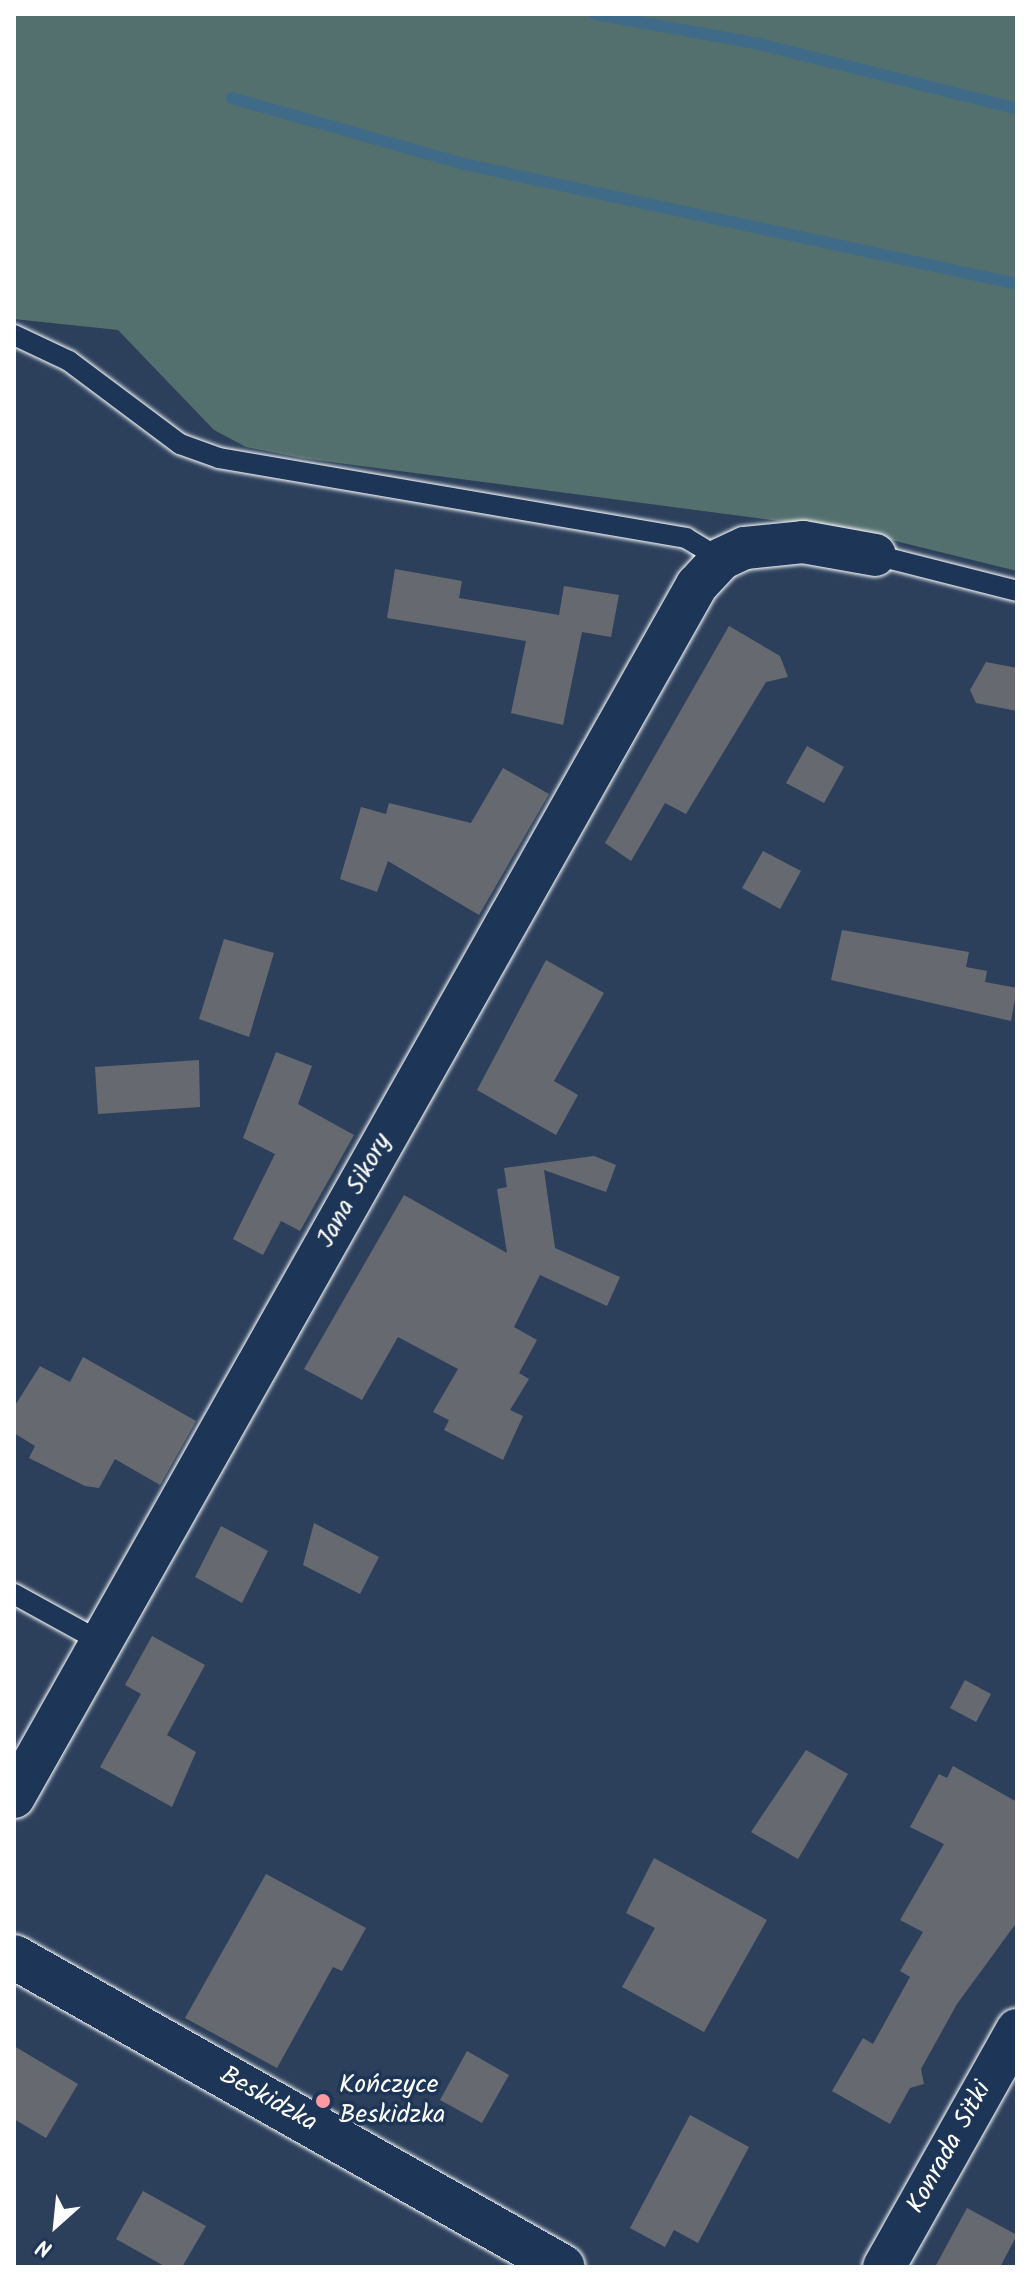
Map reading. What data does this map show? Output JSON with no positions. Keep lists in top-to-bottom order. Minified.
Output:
{"streets":{"street":["Jana Sikory","Beskidzka","Konrada Sitki"]},"places":["Kończyce Beskidzka"],"north":"bottom left"}
